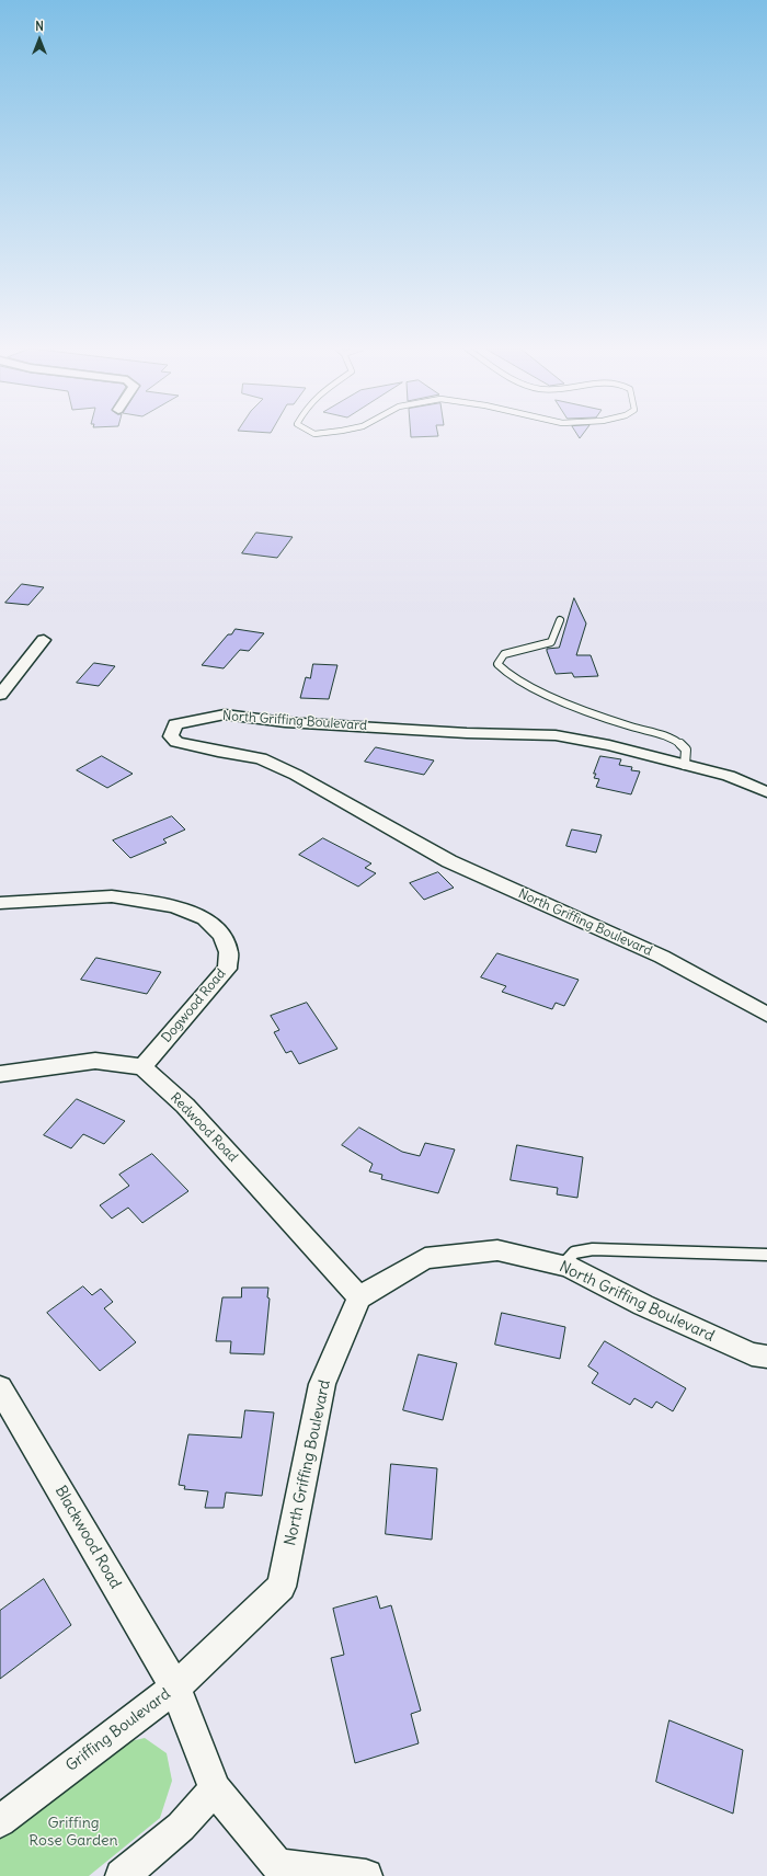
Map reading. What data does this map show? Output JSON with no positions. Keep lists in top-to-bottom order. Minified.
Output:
{"streets":{"street":["North Griffing Boulevard","Dogwood Road","Redwood Road","Blackwood Road","Griffing Boulevard"]},"crossings":[["North Griffing Boulevard","Redwood Road"],["North Griffing Boulevard","Blackwood Road"],["North Griffing Boulevard","Griffing Boulevard"],["Dogwood Road","Redwood Road"],["Blackwood Road","Griffing Boulevard"]],"parks":["Griffing Rose Garden"],"north":"top"}
